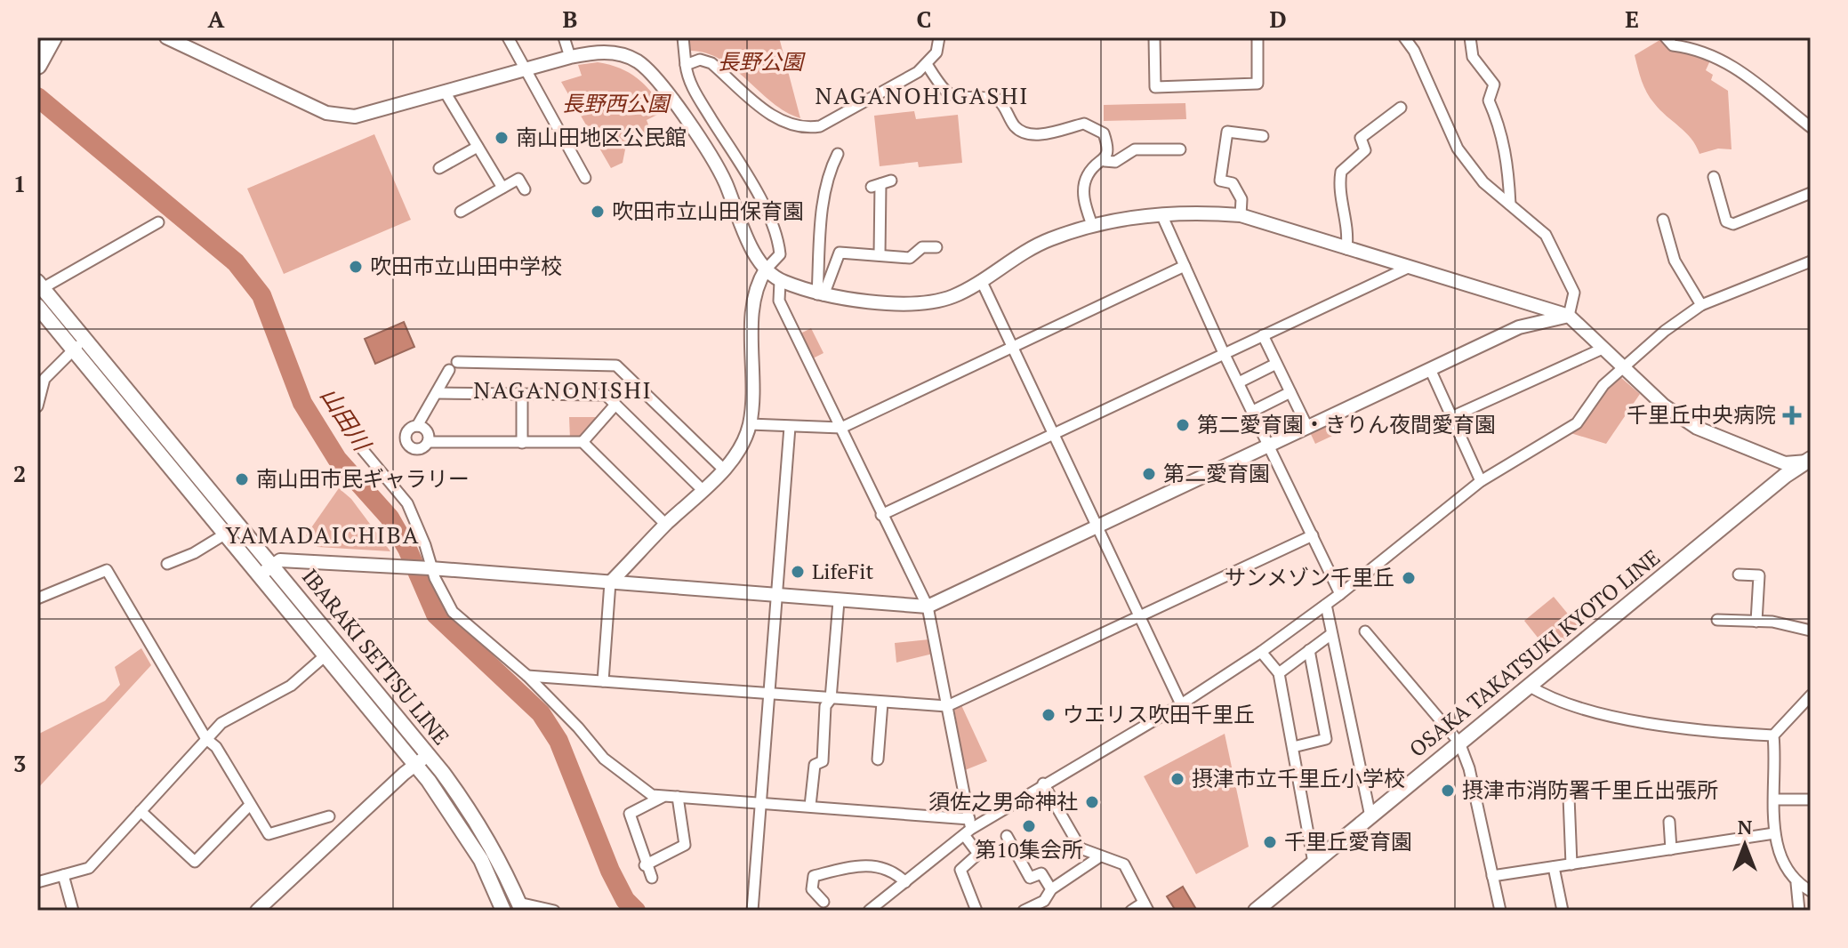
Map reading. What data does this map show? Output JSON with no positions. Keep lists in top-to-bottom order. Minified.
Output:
{"streets":{"main road":["OSAKA TAKATSUKI KYOTO LINE","IBARAKI SETTSU LINE"]},"districts":["NAGANOHIGASHI","NAGANONISHI","YAMADAICHIBA"],"water":["山田川"],"parks":["長野公園","長野西公園"],"places":{"other":["南山田地区公民館","吹田市立山田保育園","吹田市立山田中学校","第二愛育園・きりん夜間愛育園","第二愛育園","南山田市民ギャラリー","LifeFit","サンメゾン千里丘","ウエリス吹田千里丘","摂津市立千里丘小学校","摂津市消防署千里丘出張所","須佐之男命神社","第10集会所","千里丘愛育園"],"health":["千里丘中央病院"]},"north":"top","grid":{"columns":["A","B","C","D","E"],"rows":["1","2","3"]}}
